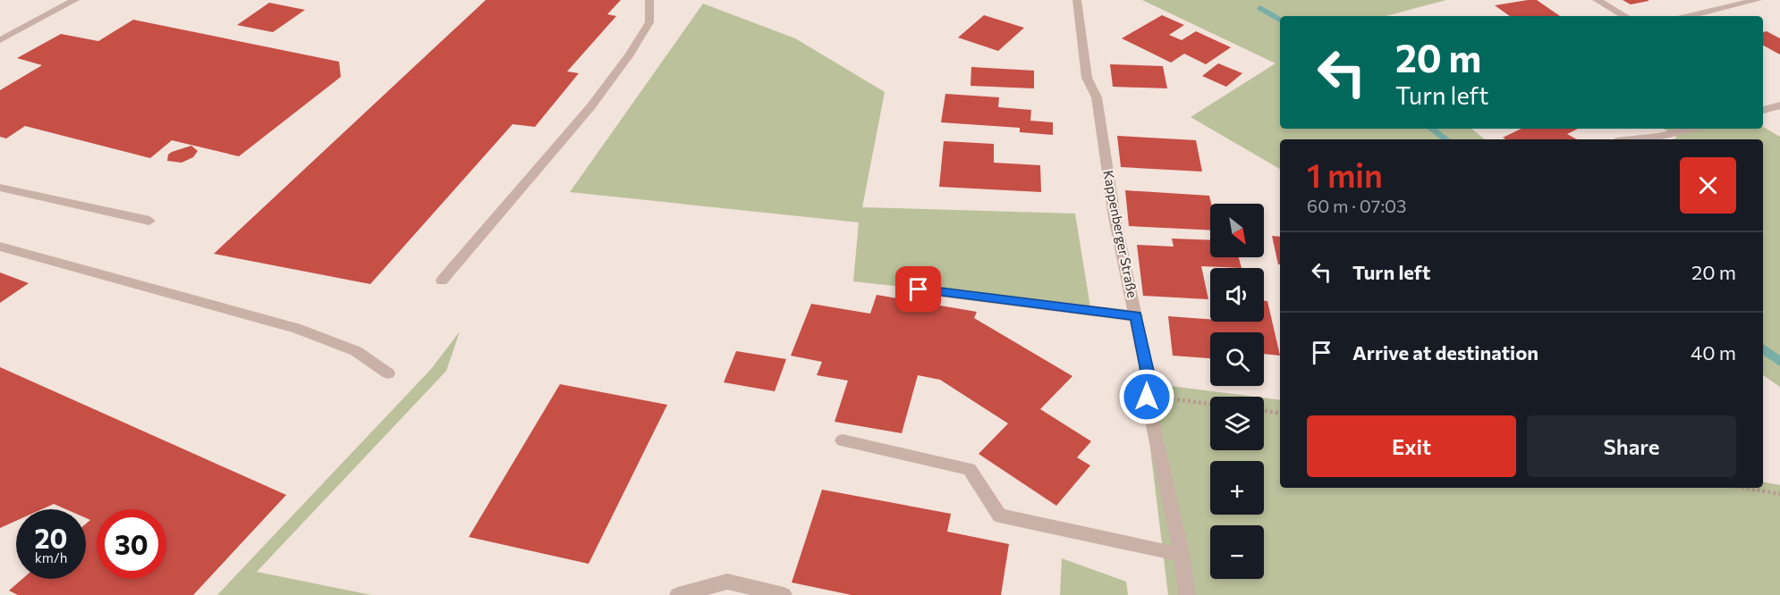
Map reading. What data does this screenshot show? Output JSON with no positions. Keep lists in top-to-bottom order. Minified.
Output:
{"streets":{"street":["Kappenberger Straße"]},"north":"bottom right","page":{"turn":["20 m","Turn left"],"heading":["1 min","60 m · 07:03"],"map_buttons":["+","−"],"list":[{"name":"Turn left","value":"20 m"},{"name":"Arrive at destination","value":"40 m"}],"buttons":["Exit","Share"],"speed":"20 km/h","limit":"30"}}
